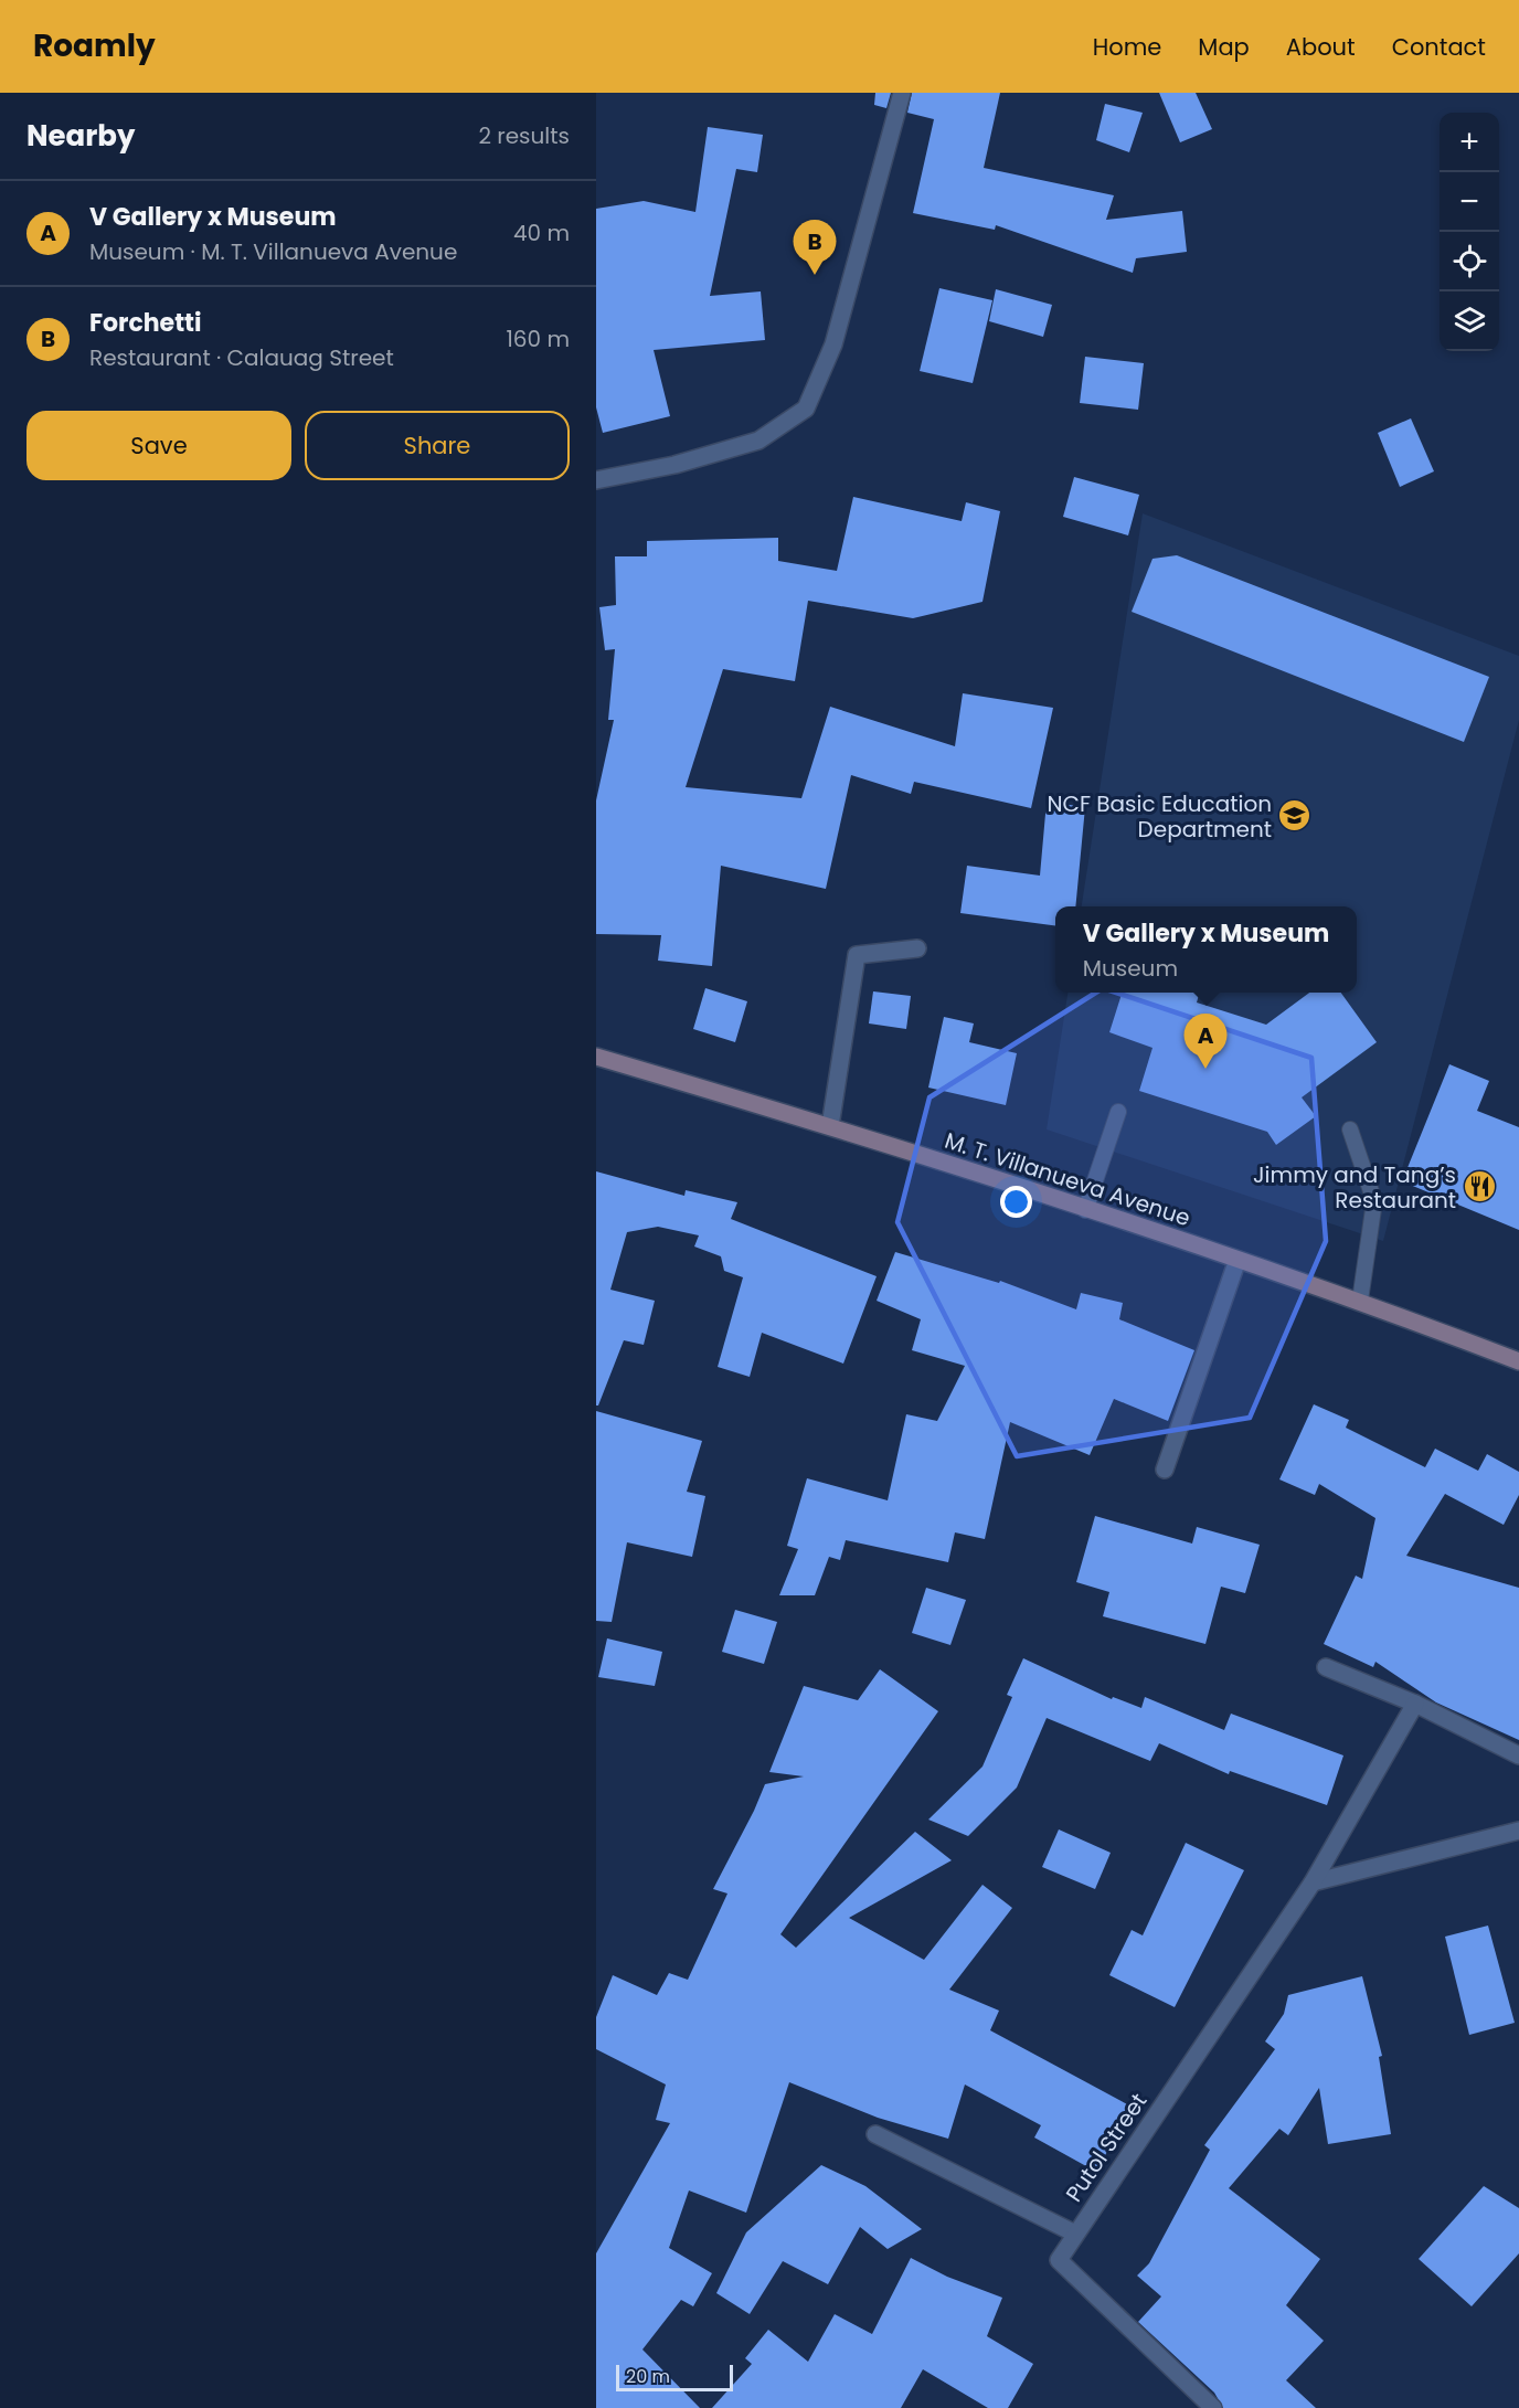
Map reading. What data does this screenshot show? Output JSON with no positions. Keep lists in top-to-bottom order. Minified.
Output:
{"streets":{"main road":["M. T. Villanueva Avenue"],"street":["Putol Street"]},"places":{"school or university":["NCF Basic Education Department"],"restaurant":["Jimmy and Tang’s Restaurant"]},"scale_bar":"20 m","page":{"header":"Roamly","nav":["Home","Map","About","Contact"],"heading":["Nearby","2 results"],"map_buttons":["+","−"],"list":[{"mark":"A","name":"V Gallery x Museum","note":"Museum · M. T. Villanueva Avenue","value":"40 m"},{"mark":"B","name":"Forchetti","note":"Restaurant · Calauag Street","value":"160 m"}],"pins":["B","A"],"buttons":["Save","Share"],"popup":["V Gallery x Museum","Museum"],"scale":"20 m"}}
